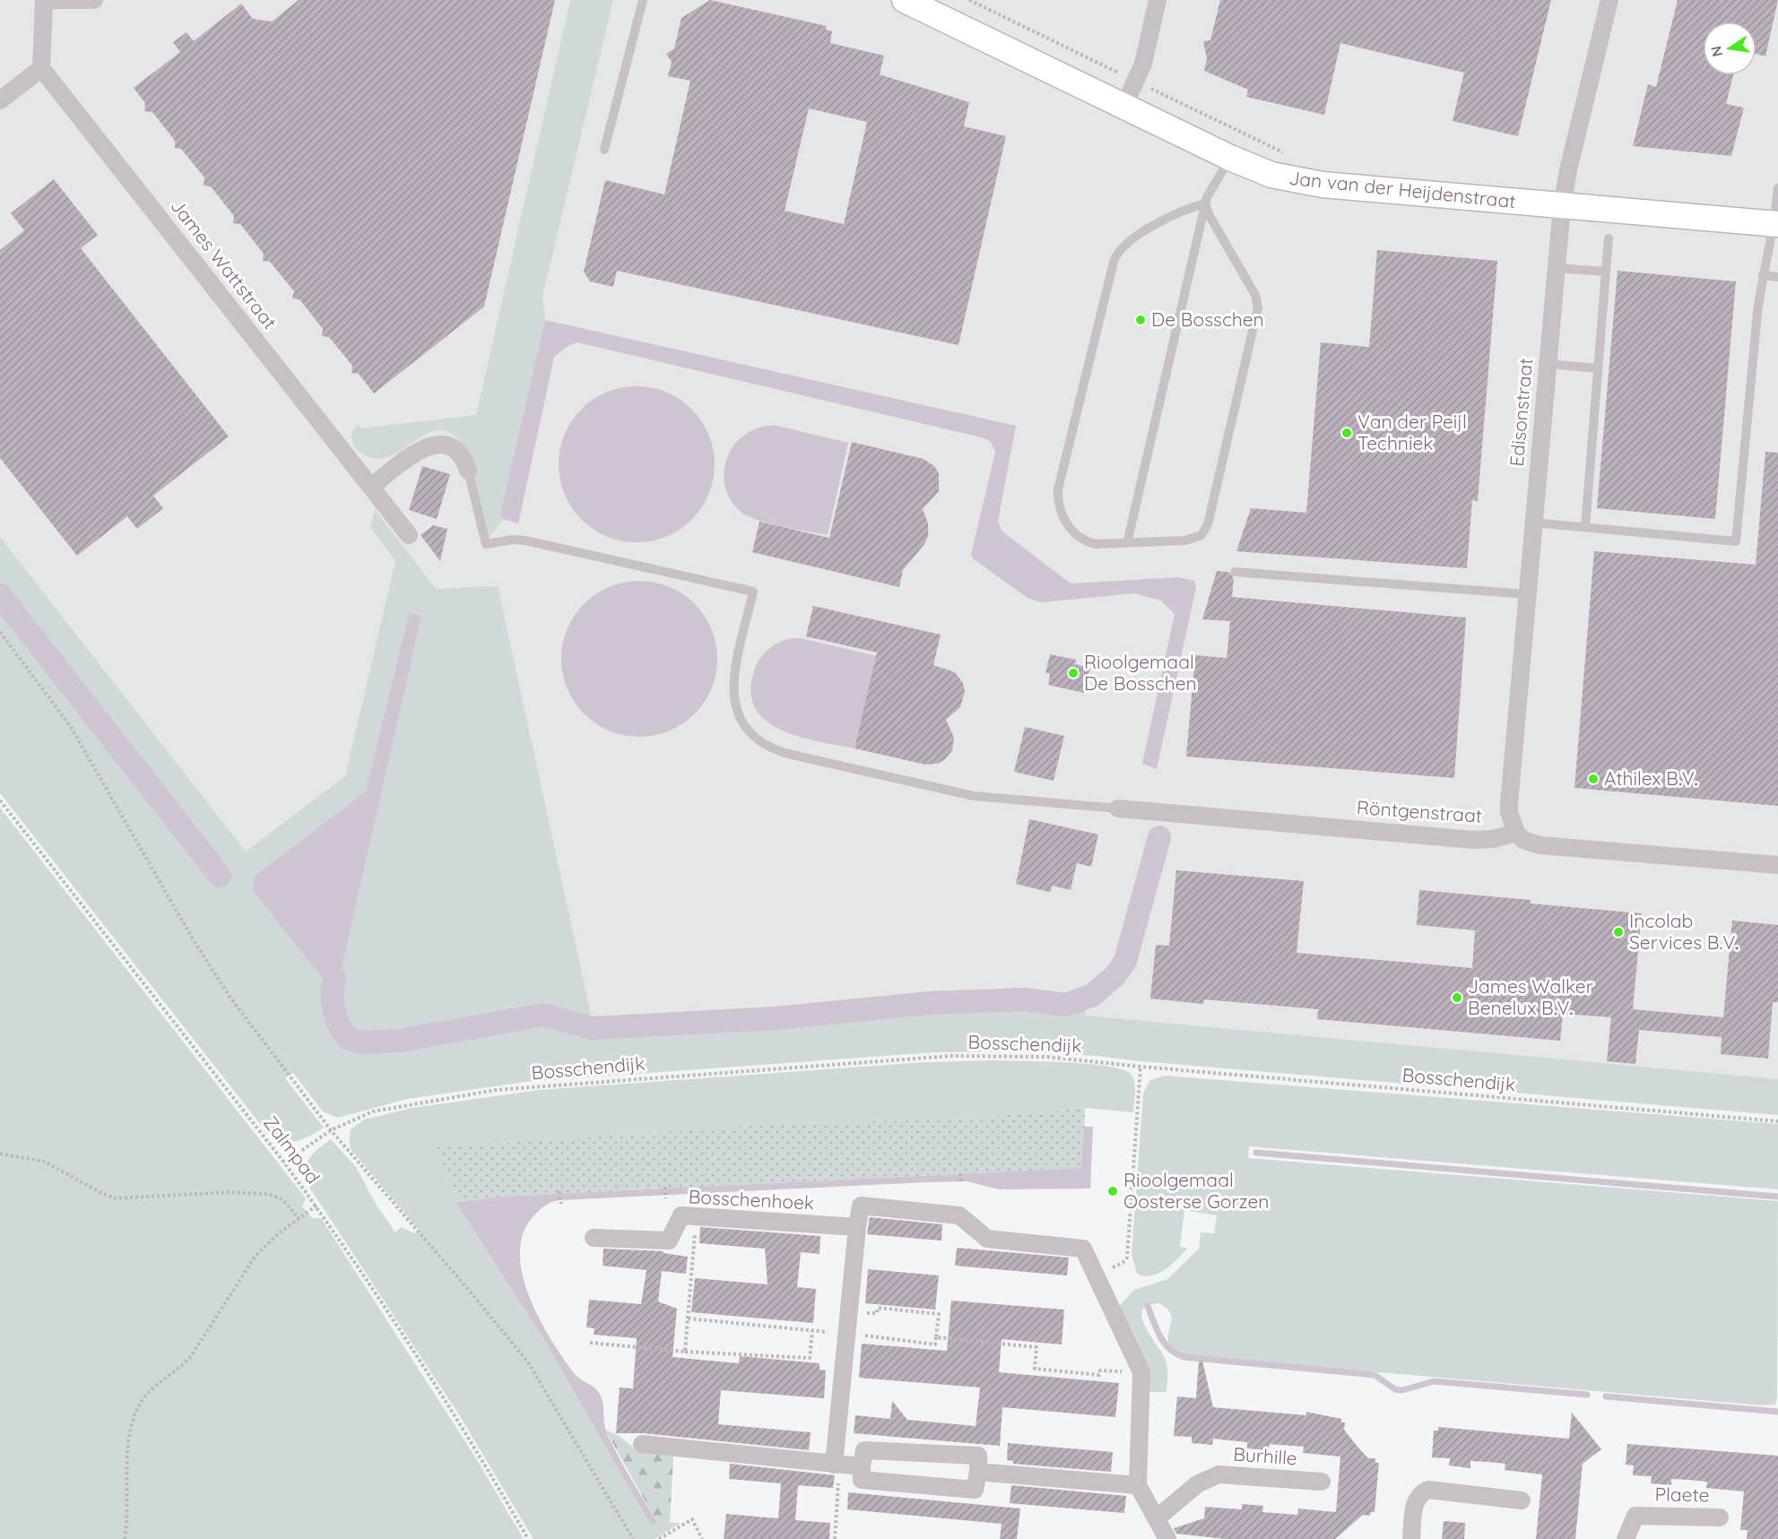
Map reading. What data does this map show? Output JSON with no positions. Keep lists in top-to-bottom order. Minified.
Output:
{"streets":{"street":["Jan van der Heijdenstraat","James Wattstraat","Edisonstraat","Röntgenstraat","Bosschenhoek","Burhille","Plaete"],"path":["Bosschendijk","Zalmpad"]},"crossings":[["Jan van der Heijdenstraat","Edisonstraat"],["Edisonstraat","Röntgenstraat"],["Bosschendijk","Zalmpad"]],"places":["De Bosschen","Van der Peijl Techniek","Rioolgemaal De Bosschen","Athilex B.V.","Incolab Services B.V.","James Walker Benelux B.V.","Rioolgemaal Oosterse Gorzen"],"north":"left"}
